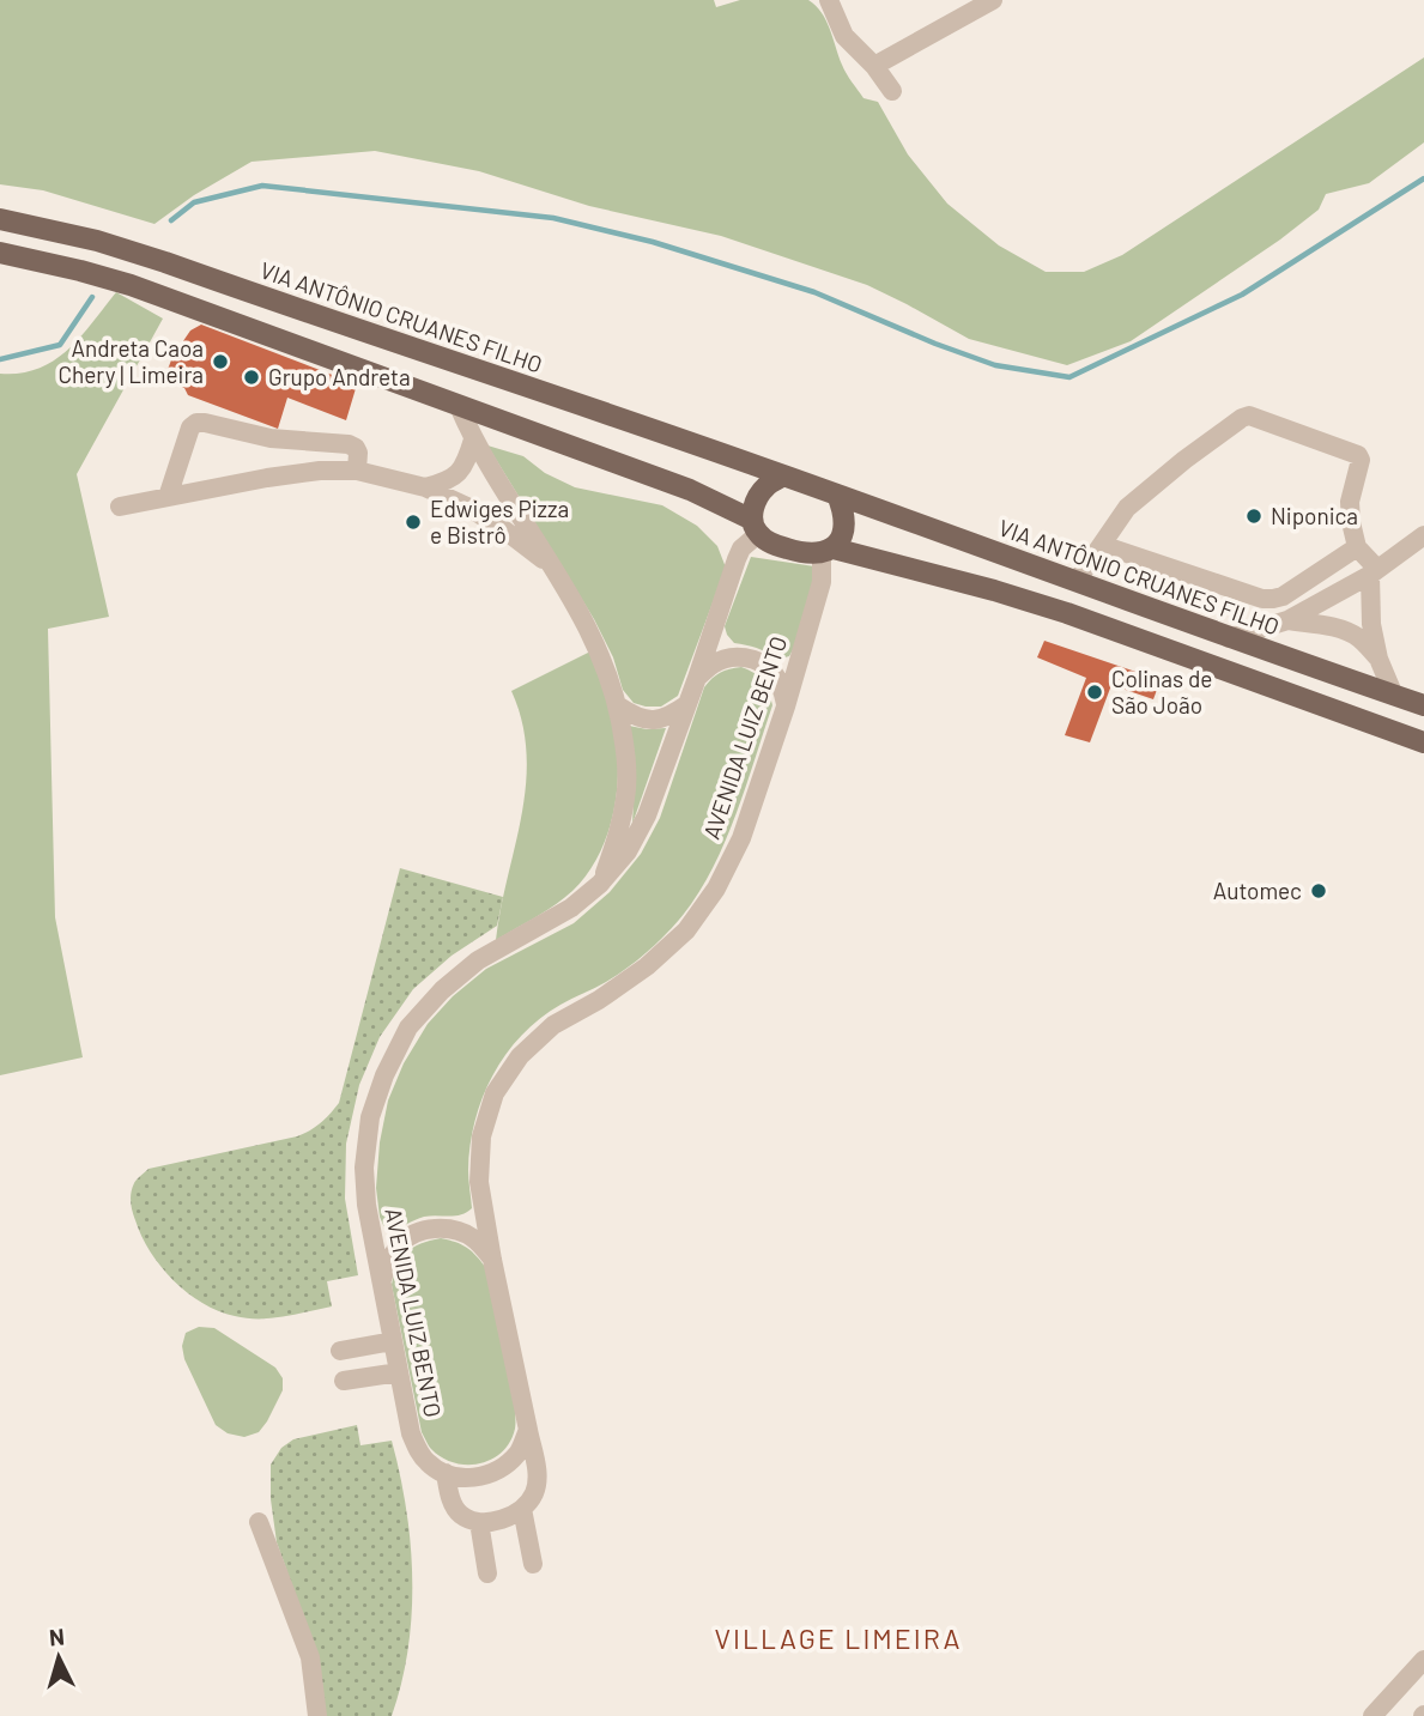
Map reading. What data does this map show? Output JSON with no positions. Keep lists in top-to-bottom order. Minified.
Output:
{"streets":{"main road":["VIA ANTÔNIO CRUANES FILHO"],"street":["AVENIDA LUIZ BENTO"]},"crossings":[["VIA ANTÔNIO CRUANES FILHO","AVENIDA LUIZ BENTO"]],"districts":["VILLAGE LIMEIRA"],"places":["Andreta Caoa Chery | Limeira","Grupo Andreta","Niponica","Edwiges Pizza e Bistrô","Colinas de São João","Automec"],"north":"top"}
